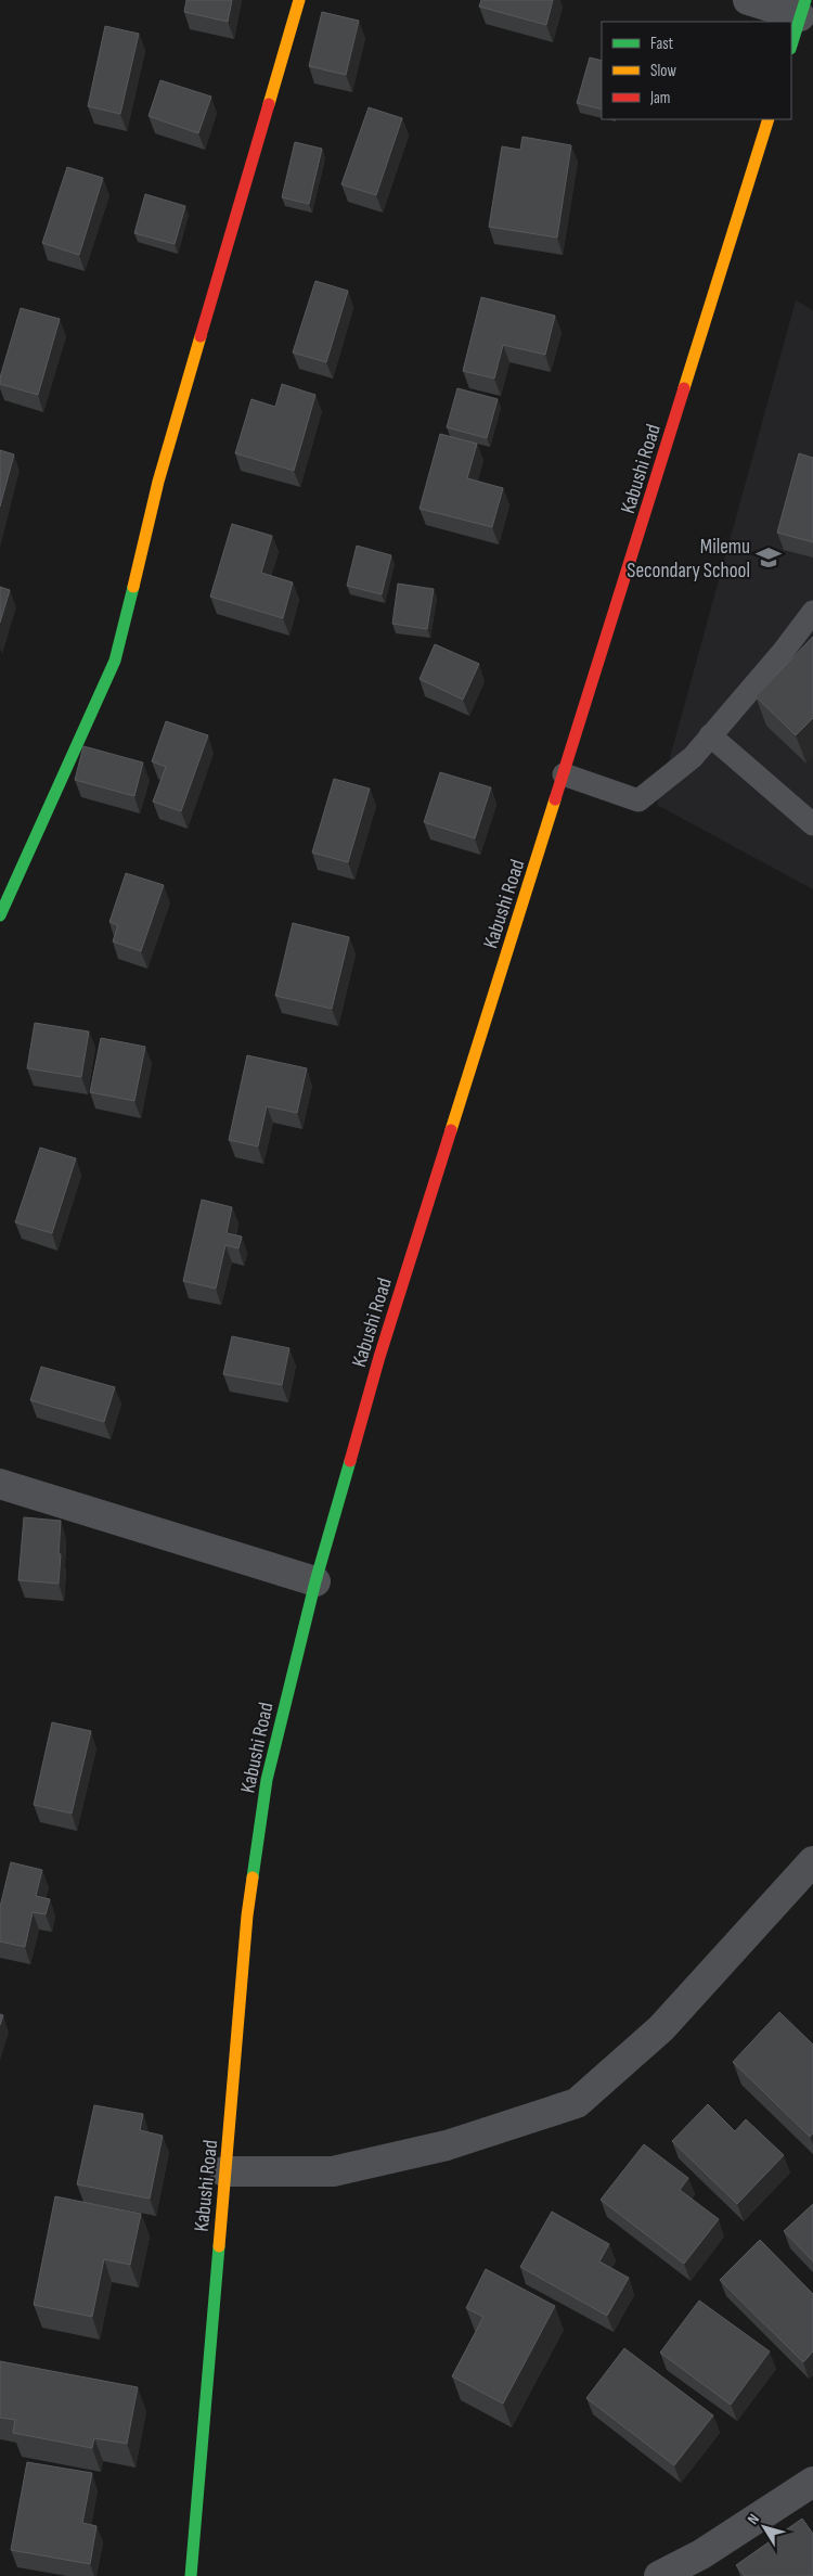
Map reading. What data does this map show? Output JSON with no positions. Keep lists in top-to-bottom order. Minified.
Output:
{"streets":{"main road":["Kabushi Road"]},"places":{"school or university":["Milemu Secondary School"]},"legend":["Fast","Slow","Jam"],"north":"top left"}
